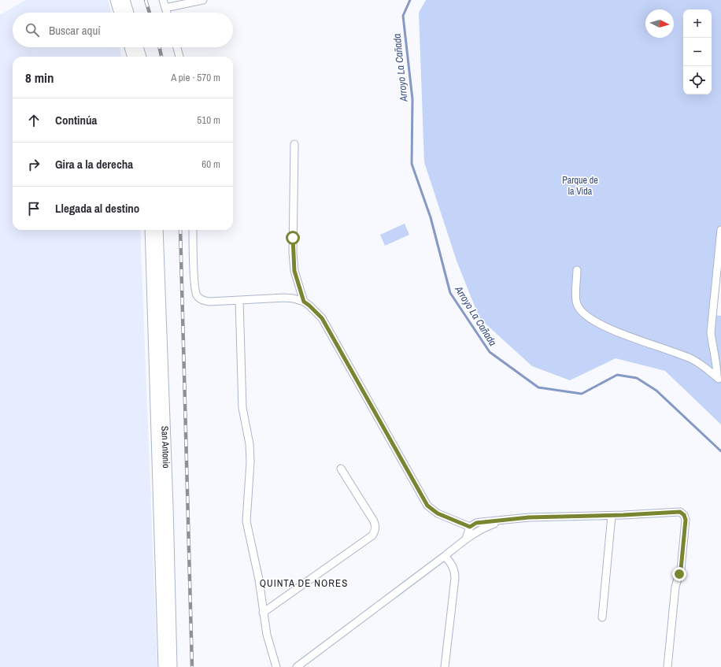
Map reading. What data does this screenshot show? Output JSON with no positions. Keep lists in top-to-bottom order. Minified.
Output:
{"streets":{"main road":["San Antonio"]},"districts":["QUINTA DE NORES"],"water":["Arroyo La Cañada"],"parks":["Parque de la Vida"],"north":"right","page":{"map_buttons":["+","−"],"search":"Buscar aquí","heading":["8 min","A pie · 570 m"],"list":[["Continúa","510 m"],["Gira a la derecha","60 m"],"Llegada al destino"]}}
